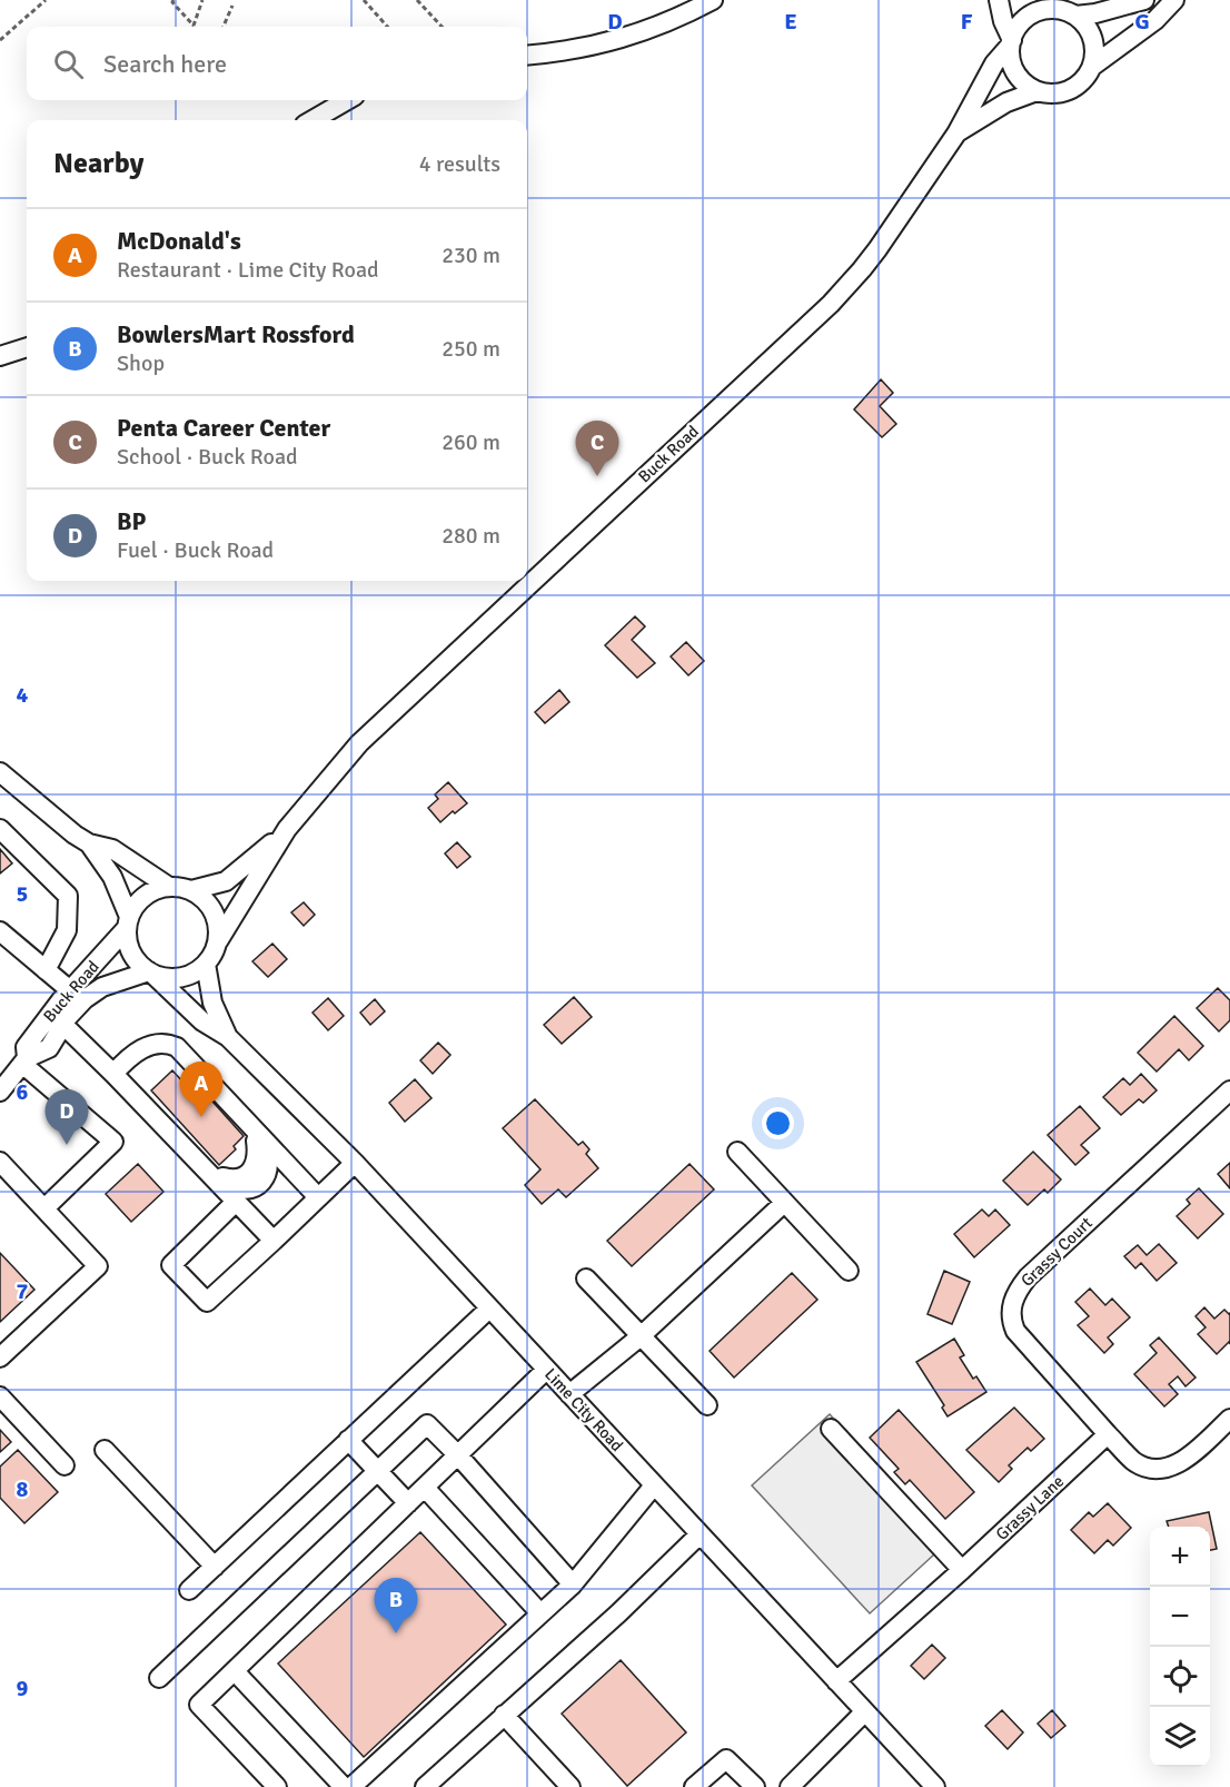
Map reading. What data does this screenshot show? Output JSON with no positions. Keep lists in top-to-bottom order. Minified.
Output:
{"streets":{"street":["Buck Road","Grassy Court","Lime City Road","Grassy Lane"]},"crossings":[["Buck Road","Lime City Road"],["Grassy Court","Grassy Lane"],["Lime City Road","Grassy Lane"]],"page":{"search":"Search here","heading":["Nearby","4 results"],"list":[{"mark":"A","name":"McDonald's","note":"Restaurant · Lime City Road","value":"230 m"},{"mark":"B","name":"BowlersMart Rossford","note":"Shop","value":"250 m"},{"mark":"C","name":"Penta Career Center","note":"School · Buck Road","value":"260 m"},{"mark":"D","name":"BP","note":"Fuel · Buck Road","value":"280 m"}],"pins":["C","A","D","B"],"map_buttons":["+","−"]},"grid":{"columns":["D","E","F","G"],"rows":["4","5","6","7","8","9"]}}
